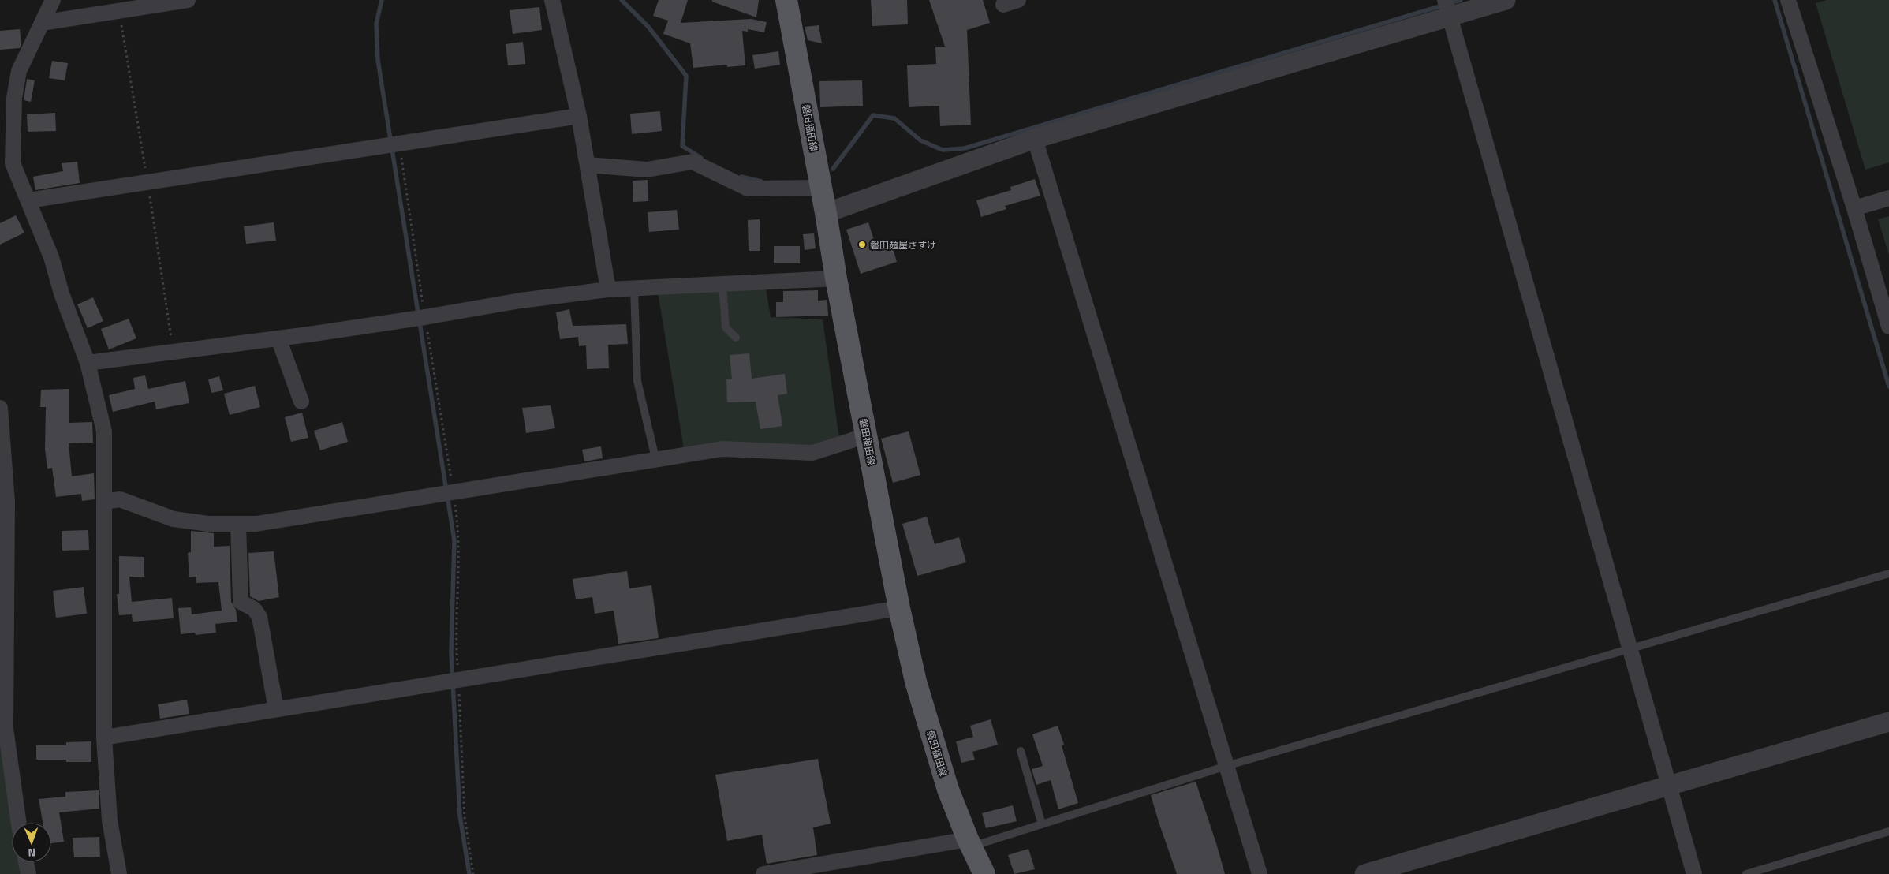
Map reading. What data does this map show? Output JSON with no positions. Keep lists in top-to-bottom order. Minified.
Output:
{"streets":{"main road":["磐田福田線"]},"places":["磐田麺屋さすけ"],"north":"bottom"}
